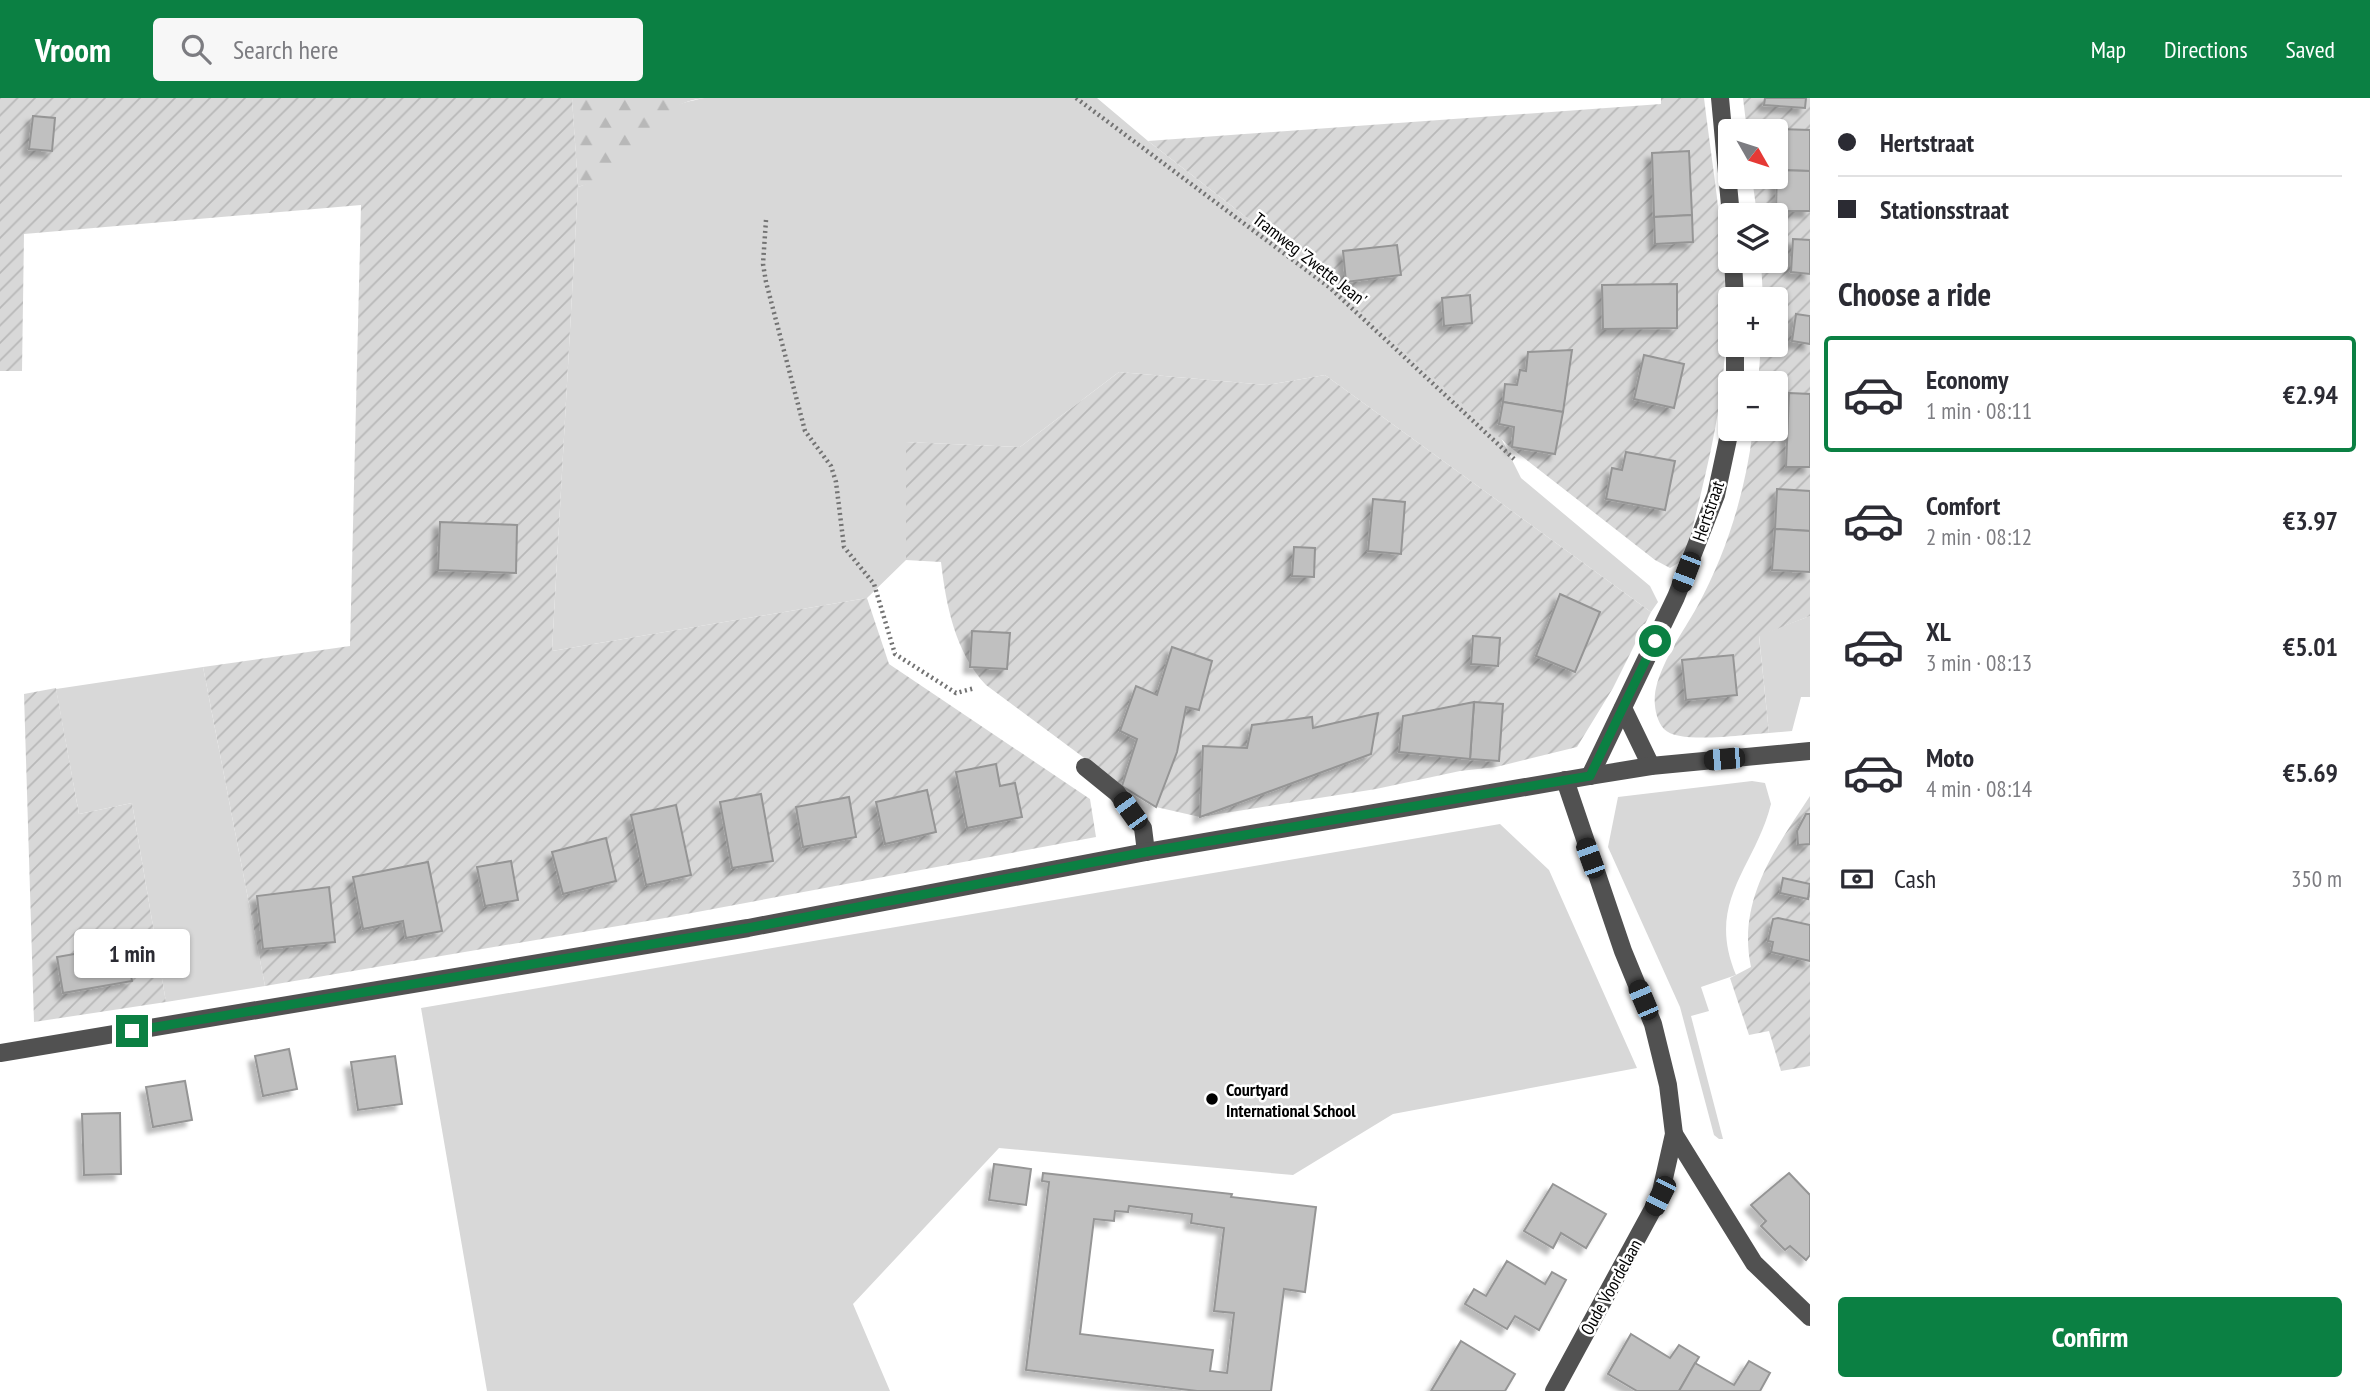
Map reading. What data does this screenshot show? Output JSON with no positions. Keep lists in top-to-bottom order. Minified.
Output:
{"streets":{"street":["Hertstraat","Oude Voordelaan"],"path":["Tramweg 'Zwette Jean'"]},"places":["Courtyard International School"],"north":"bottom right","page":{"header":"Vroom","search":"Search here","nav":["Map","Directions","Saved"],"banner":["Hertstraat","Stationsstraat"],"map_buttons":["+","−"],"heading":"Choose a ride","list":[{"name":"Economy","note":"1 min · 08:11","value":"€2.94"},{"name":"Comfort","note":"2 min · 08:12","value":"€3.97"},{"name":"XL","note":"3 min · 08:13","value":"€5.01"},{"name":"Moto","note":"4 min · 08:14","value":"€5.69"}],"pay":["Cash","350 m"],"bubble":"1 min","buttons":"Confirm"}}
